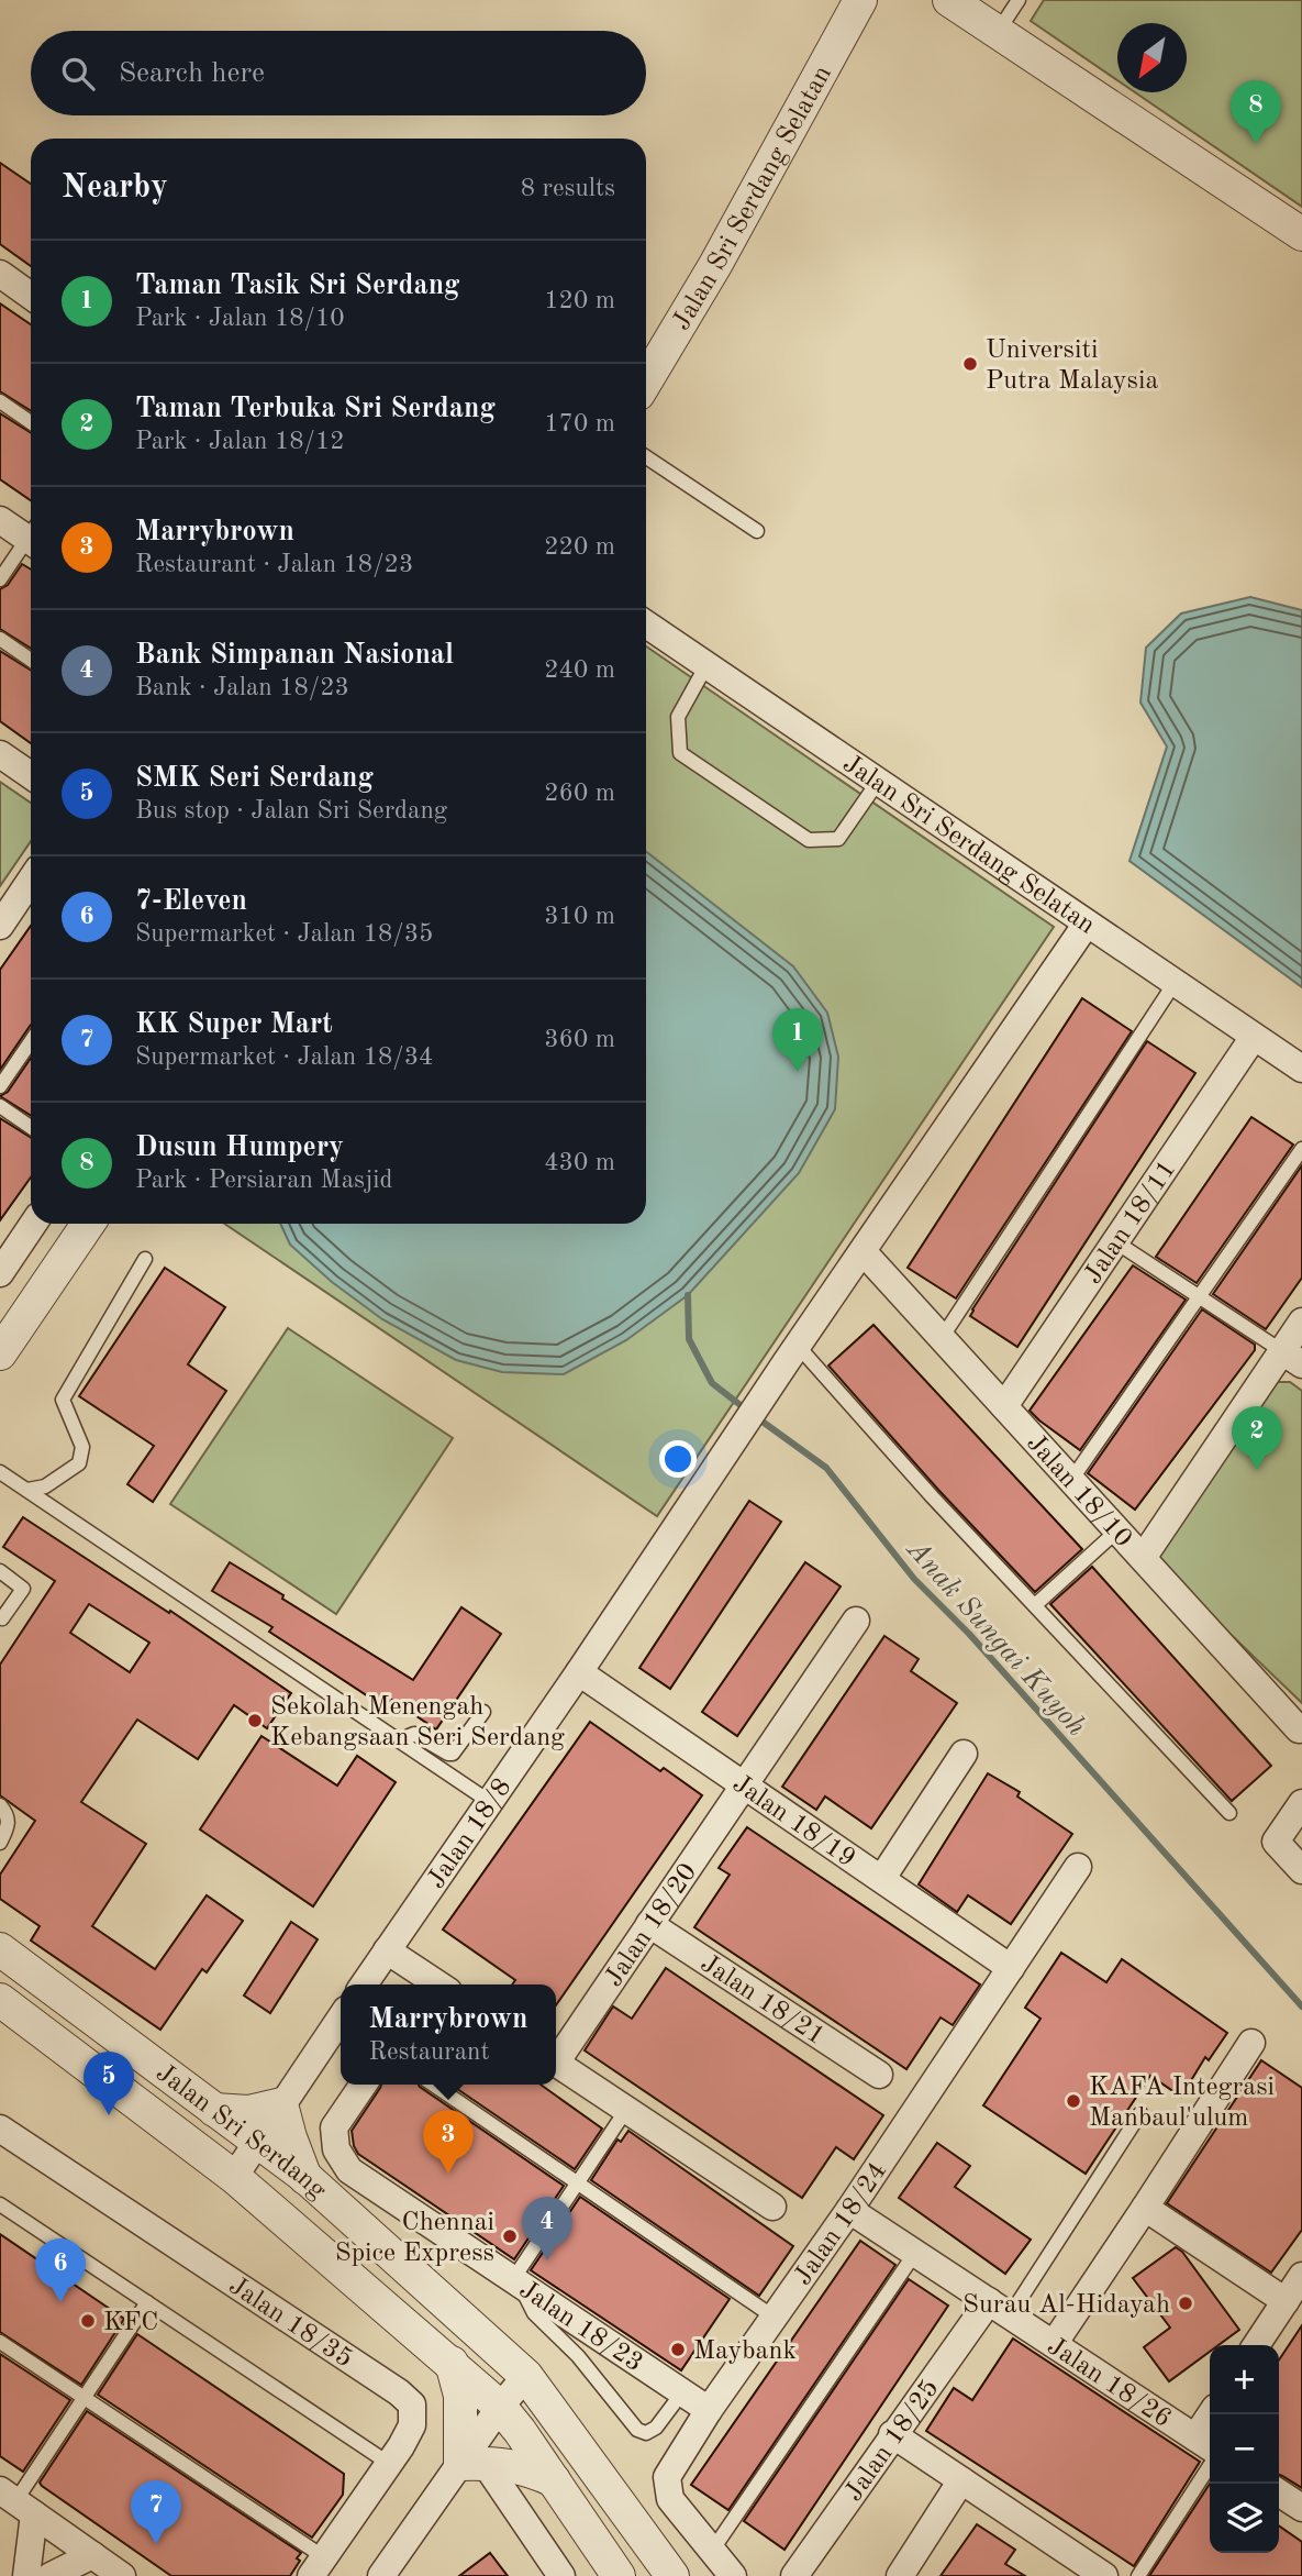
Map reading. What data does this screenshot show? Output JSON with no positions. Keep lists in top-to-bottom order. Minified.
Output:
{"streets":{"street":["Jalan Sri Serdang Selatan","Jalan 18/11","Jalan 18/10","Jalan 18/19","Jalan 18/8","Jalan 18/20","Jalan 18/21","Jalan Sri Serdang","Jalan 18/24","Jalan 18/35","Jalan 18/23","Jalan 18/26","Jalan 18/25"]},"crossings":[["Jalan Sri Serdang Selatan","Jalan 18/11"],["Jalan Sri Serdang Selatan","Jalan 18/8"],["Jalan 18/11","Jalan 18/10"],["Jalan 18/10","Jalan 18/8"],["Jalan 18/19","Jalan 18/8"],["Jalan 18/19","Jalan 18/20"],["Jalan 18/19","Jalan 18/24"],["Jalan 18/20","Jalan 18/21"],["Jalan 18/24","Jalan 18/23"],["Jalan 18/24","Jalan 18/26"],["Jalan 18/26","Jalan 18/25"]],"water":["Anak Sungai Kuyoh"],"places":["Universiti Putra Malaysia","Sekolah Menengah Kebangsaan Seri Serdang","KAFA Integrasi Manbaul'ulum","Chennai Spice Express","Surau Al-Hidayah","KFC","Maybank"],"north":"bottom left","page":{"search":"Search here","pins":["8","1","2","5","3","4","6","7"],"heading":["Nearby","8 results"],"list":[{"mark":"1","name":"Taman Tasik Sri Serdang","note":"Park · Jalan 18/10","value":"120 m"},{"mark":"2","name":"Taman Terbuka Sri Serdang","note":"Park · Jalan 18/12","value":"170 m"},{"mark":"3","name":"Marrybrown","note":"Restaurant · Jalan 18/23","value":"220 m"},{"mark":"4","name":"Bank Simpanan Nasional","note":"Bank · Jalan 18/23","value":"240 m"},{"mark":"5","name":"SMK Seri Serdang","note":"Bus stop · Jalan Sri Serdang","value":"260 m"},{"mark":"6","name":"7-Eleven","note":"Supermarket · Jalan 18/35","value":"310 m"},{"mark":"7","name":"KK Super Mart","note":"Supermarket · Jalan 18/34","value":"360 m"},{"mark":"8","name":"Dusun Humpery","note":"Park · Persiaran Masjid","value":"430 m"}],"popup":["Marrybrown","Restaurant"],"map_buttons":["+","−"]}}
